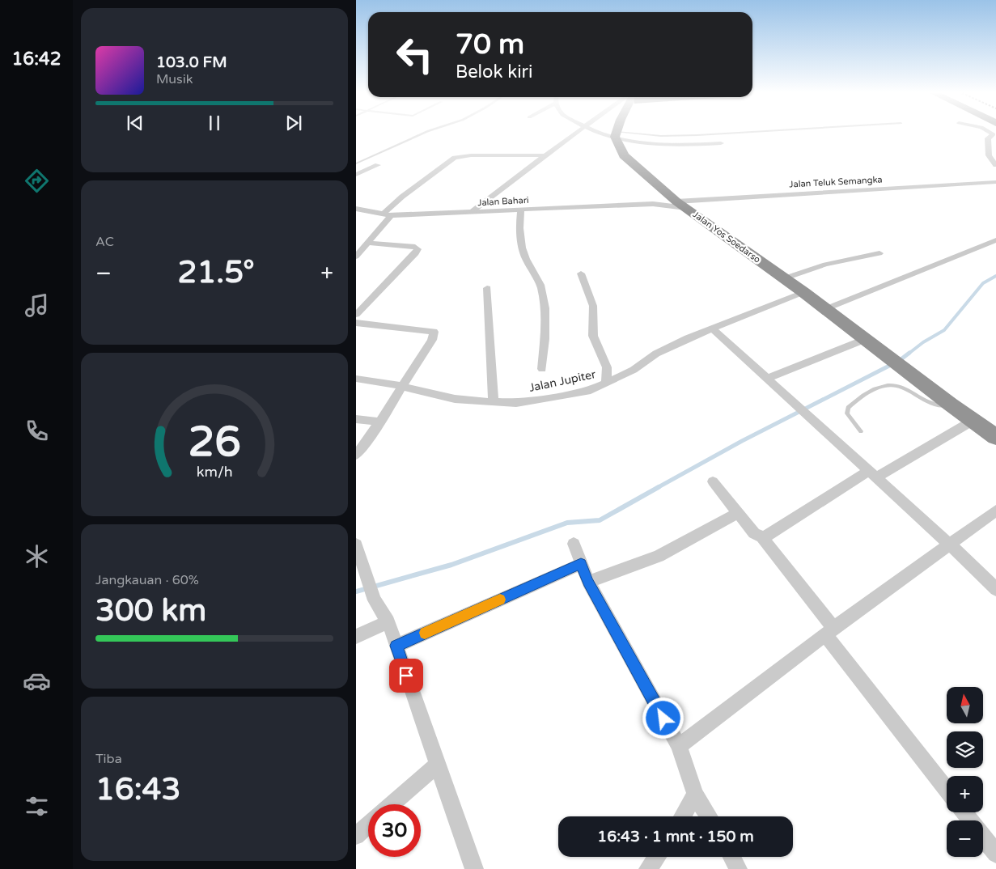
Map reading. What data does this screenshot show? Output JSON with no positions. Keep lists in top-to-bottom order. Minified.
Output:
{"streets":{"highway":["Jalan Yos Soedarso"],"street":["Jalan Teluk Semangka","Jalan Bahari","Jalan Jupiter"]},"crossings":[["Jalan Teluk Semangka","Jalan Bahari"],["Jalan Teluk Semangka","Jalan Yos Soedarso"],["Jalan Bahari","Jalan Yos Soedarso"],["Jalan Yos Soedarso","Jalan Jupiter"]],"north":"top","page":{"tabs":"16:42","turn":["70 m","Belok kiri"],"song":["103.0 FM","Musik"],"tile":["AC",["Jangkauan · 60%","300 km"],["Tiba","16:43"]],"heat":["−","21.5°","+"],"map_buttons":["+","−"],"limit":"30","trip":"16:43 · 1 mnt · 150 m","gauge":["26","km/h"]}}
